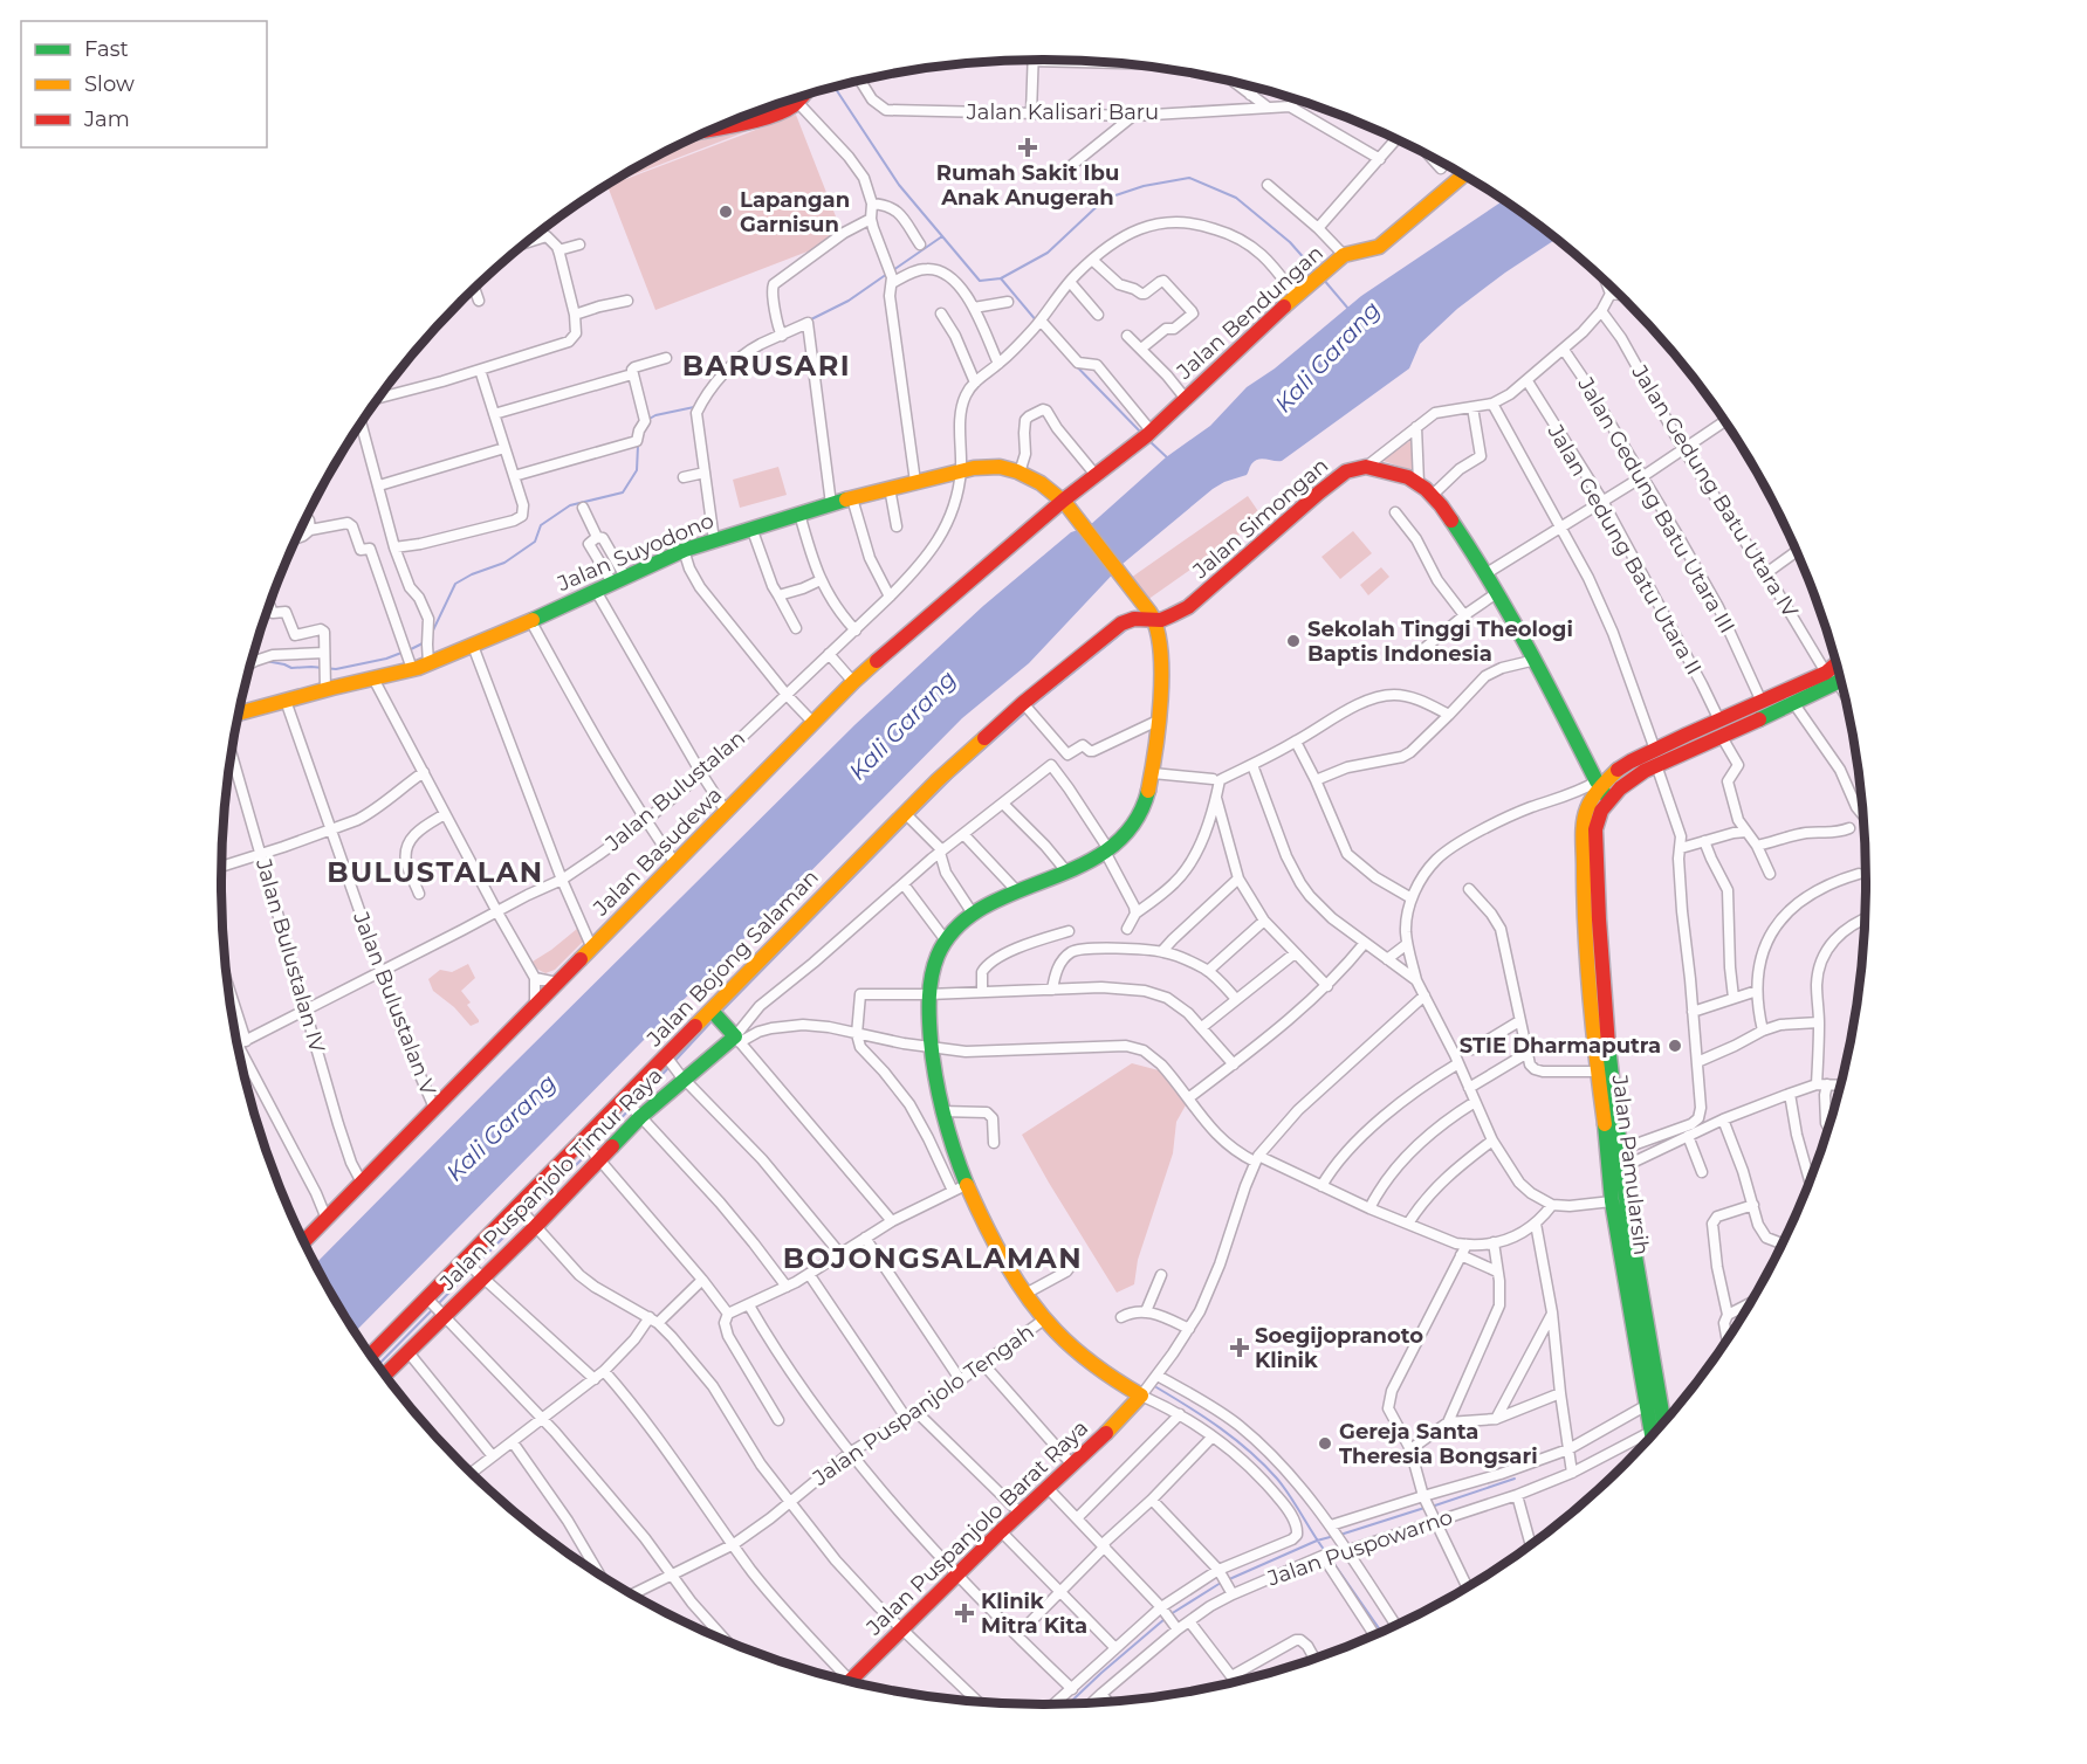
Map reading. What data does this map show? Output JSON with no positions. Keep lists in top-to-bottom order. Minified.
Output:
{"streets":{"main road":["Jalan Bendungan","Jalan Simongan","Jalan Suyodono","Jalan Basudewa","Jalan Bojong Salaman","Jalan Pamularsih","Jalan Puspanjolo Timur Raya","Jalan Puspanjolo Barat Raya"],"street":["Jalan Kalisari Baru","Jalan Gedung Batu Utara IV","Jalan Gedung Batu Utara III","Jalan Gedung Batu Utara II","Jalan Bulustalan","Jalan Bulustalan IV","Jalan Bulustalan V","Jalan Puspanjolo Tengah","Jalan Puspowarno"]},"crossings":[["Jalan Bendungan","Jalan Suyodono"],["Jalan Bendungan","Jalan Basudewa"],["Jalan Gedung Batu Utara IV","Jalan Pamularsih"],["Jalan Gedung Batu Utara III","Jalan Pamularsih"],["Jalan Simongan","Jalan Suyodono"],["Jalan Simongan","Jalan Bojong Salaman"],["Jalan Gedung Batu Utara II","Jalan Pamularsih"],["Jalan Suyodono","Jalan Bulustalan"],["Jalan Suyodono","Jalan Basudewa"],["Jalan Suyodono","Jalan Bojong Salaman"],["Jalan Suyodono","Jalan Bulustalan V"],["Jalan Bulustalan","Jalan Bulustalan IV"],["Jalan Bulustalan","Jalan Bulustalan V"],["Jalan Basudewa","Jalan Bulustalan IV"],["Jalan Basudewa","Jalan Bulustalan V"],["Jalan Bojong Salaman","Jalan Puspanjolo Timur Raya"]],"districts":["BARUSARI","BULUSTALAN","BOJONGSALAMAN"],"water":["Kali Garang"],"places":{"health":["Rumah Sakit Ibu Anak Anugerah","Soegijopranoto Klinik","Klinik Mitra Kita"],"other":["Lapangan Garnisun","Sekolah Tinggi Theologi Baptis Indonesia","STIE Dharmaputra","Gereja Santa Theresia Bongsari"]},"legend":["Fast","Slow","Jam"]}
